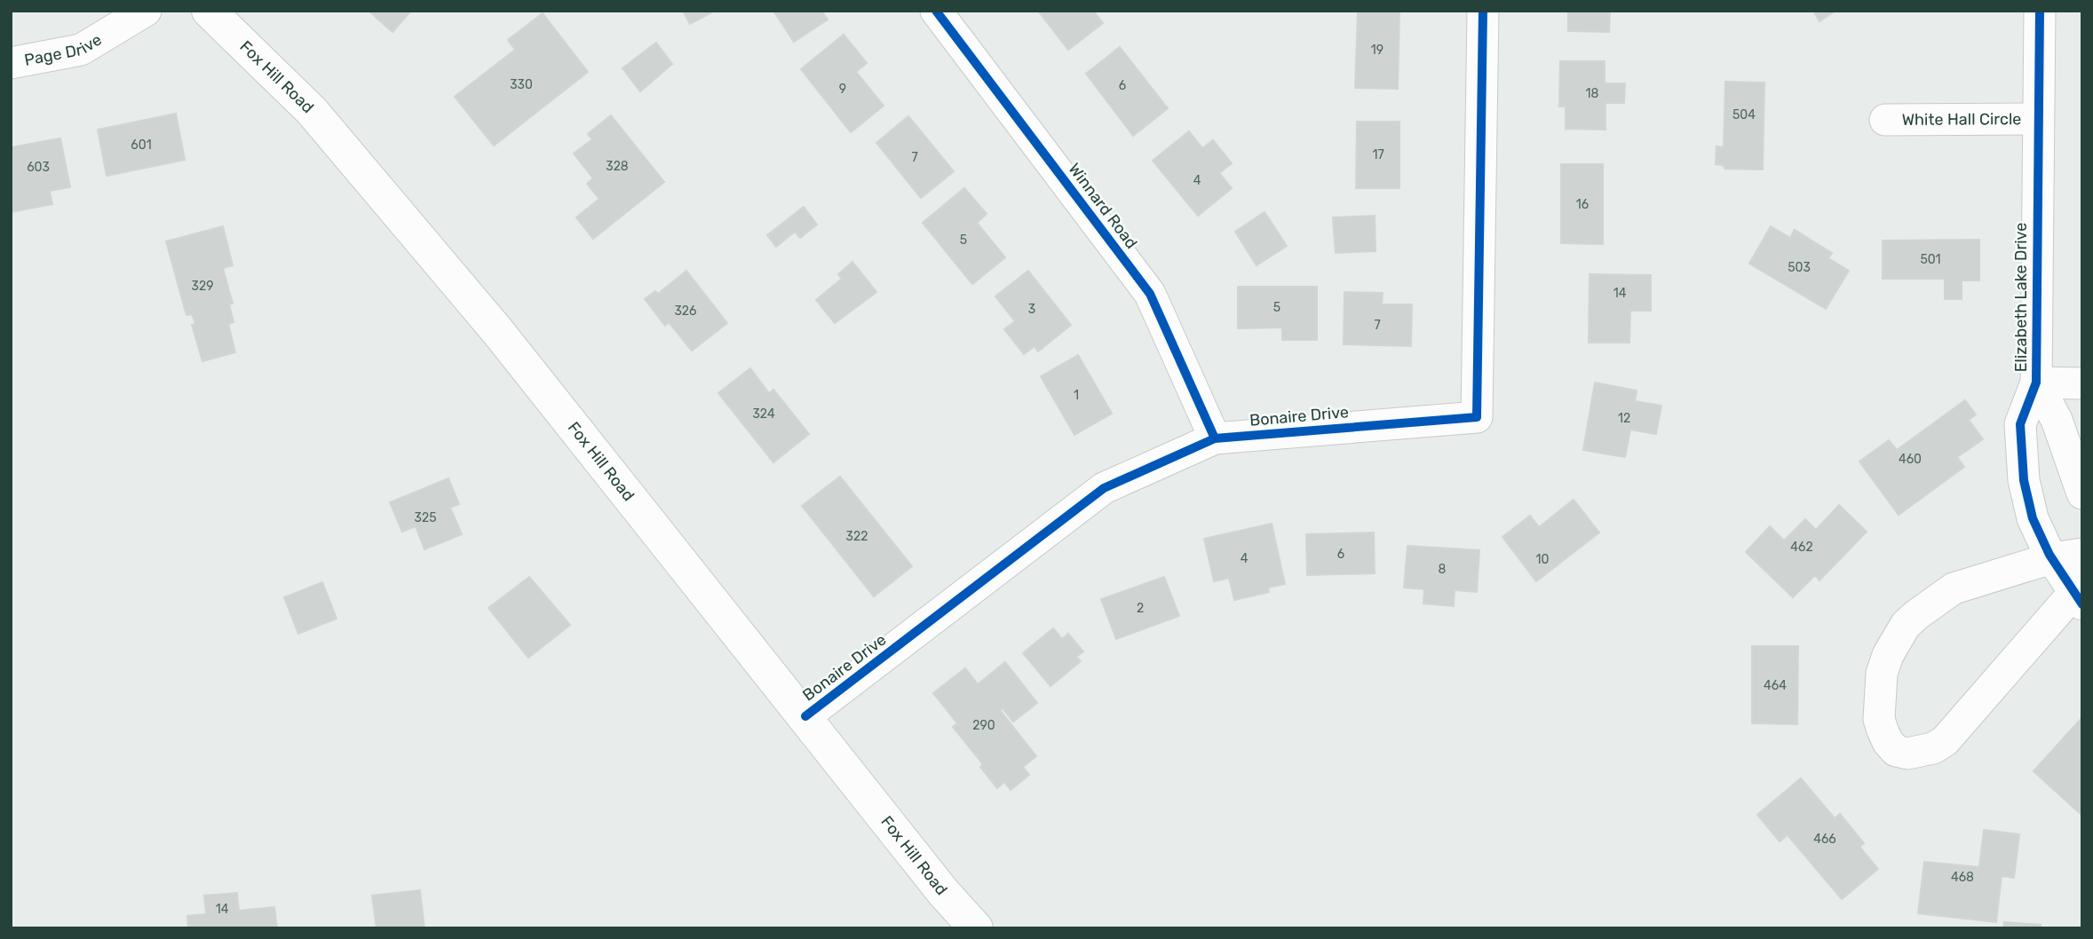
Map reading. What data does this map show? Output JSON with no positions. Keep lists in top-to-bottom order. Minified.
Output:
{"streets":{"main road":["Fox Hill Road"],"street":["Page Drive","White Hall Circle","Winnard Road","Elizabeth Lake Drive","Bonaire Drive"]},"crossings":[["Fox Hill Road","Bonaire Drive"],["White Hall Circle","Elizabeth Lake Drive"],["Winnard Road","Bonaire Drive"]],"house_numbers":["19","330","6","9","18","504","601","17","7","328","603","4","16","5","501","503","329","14","5","3","326","7","1","324","12","460","325","322","462","6","4","10","8","2","464","290","466","468","14"]}
